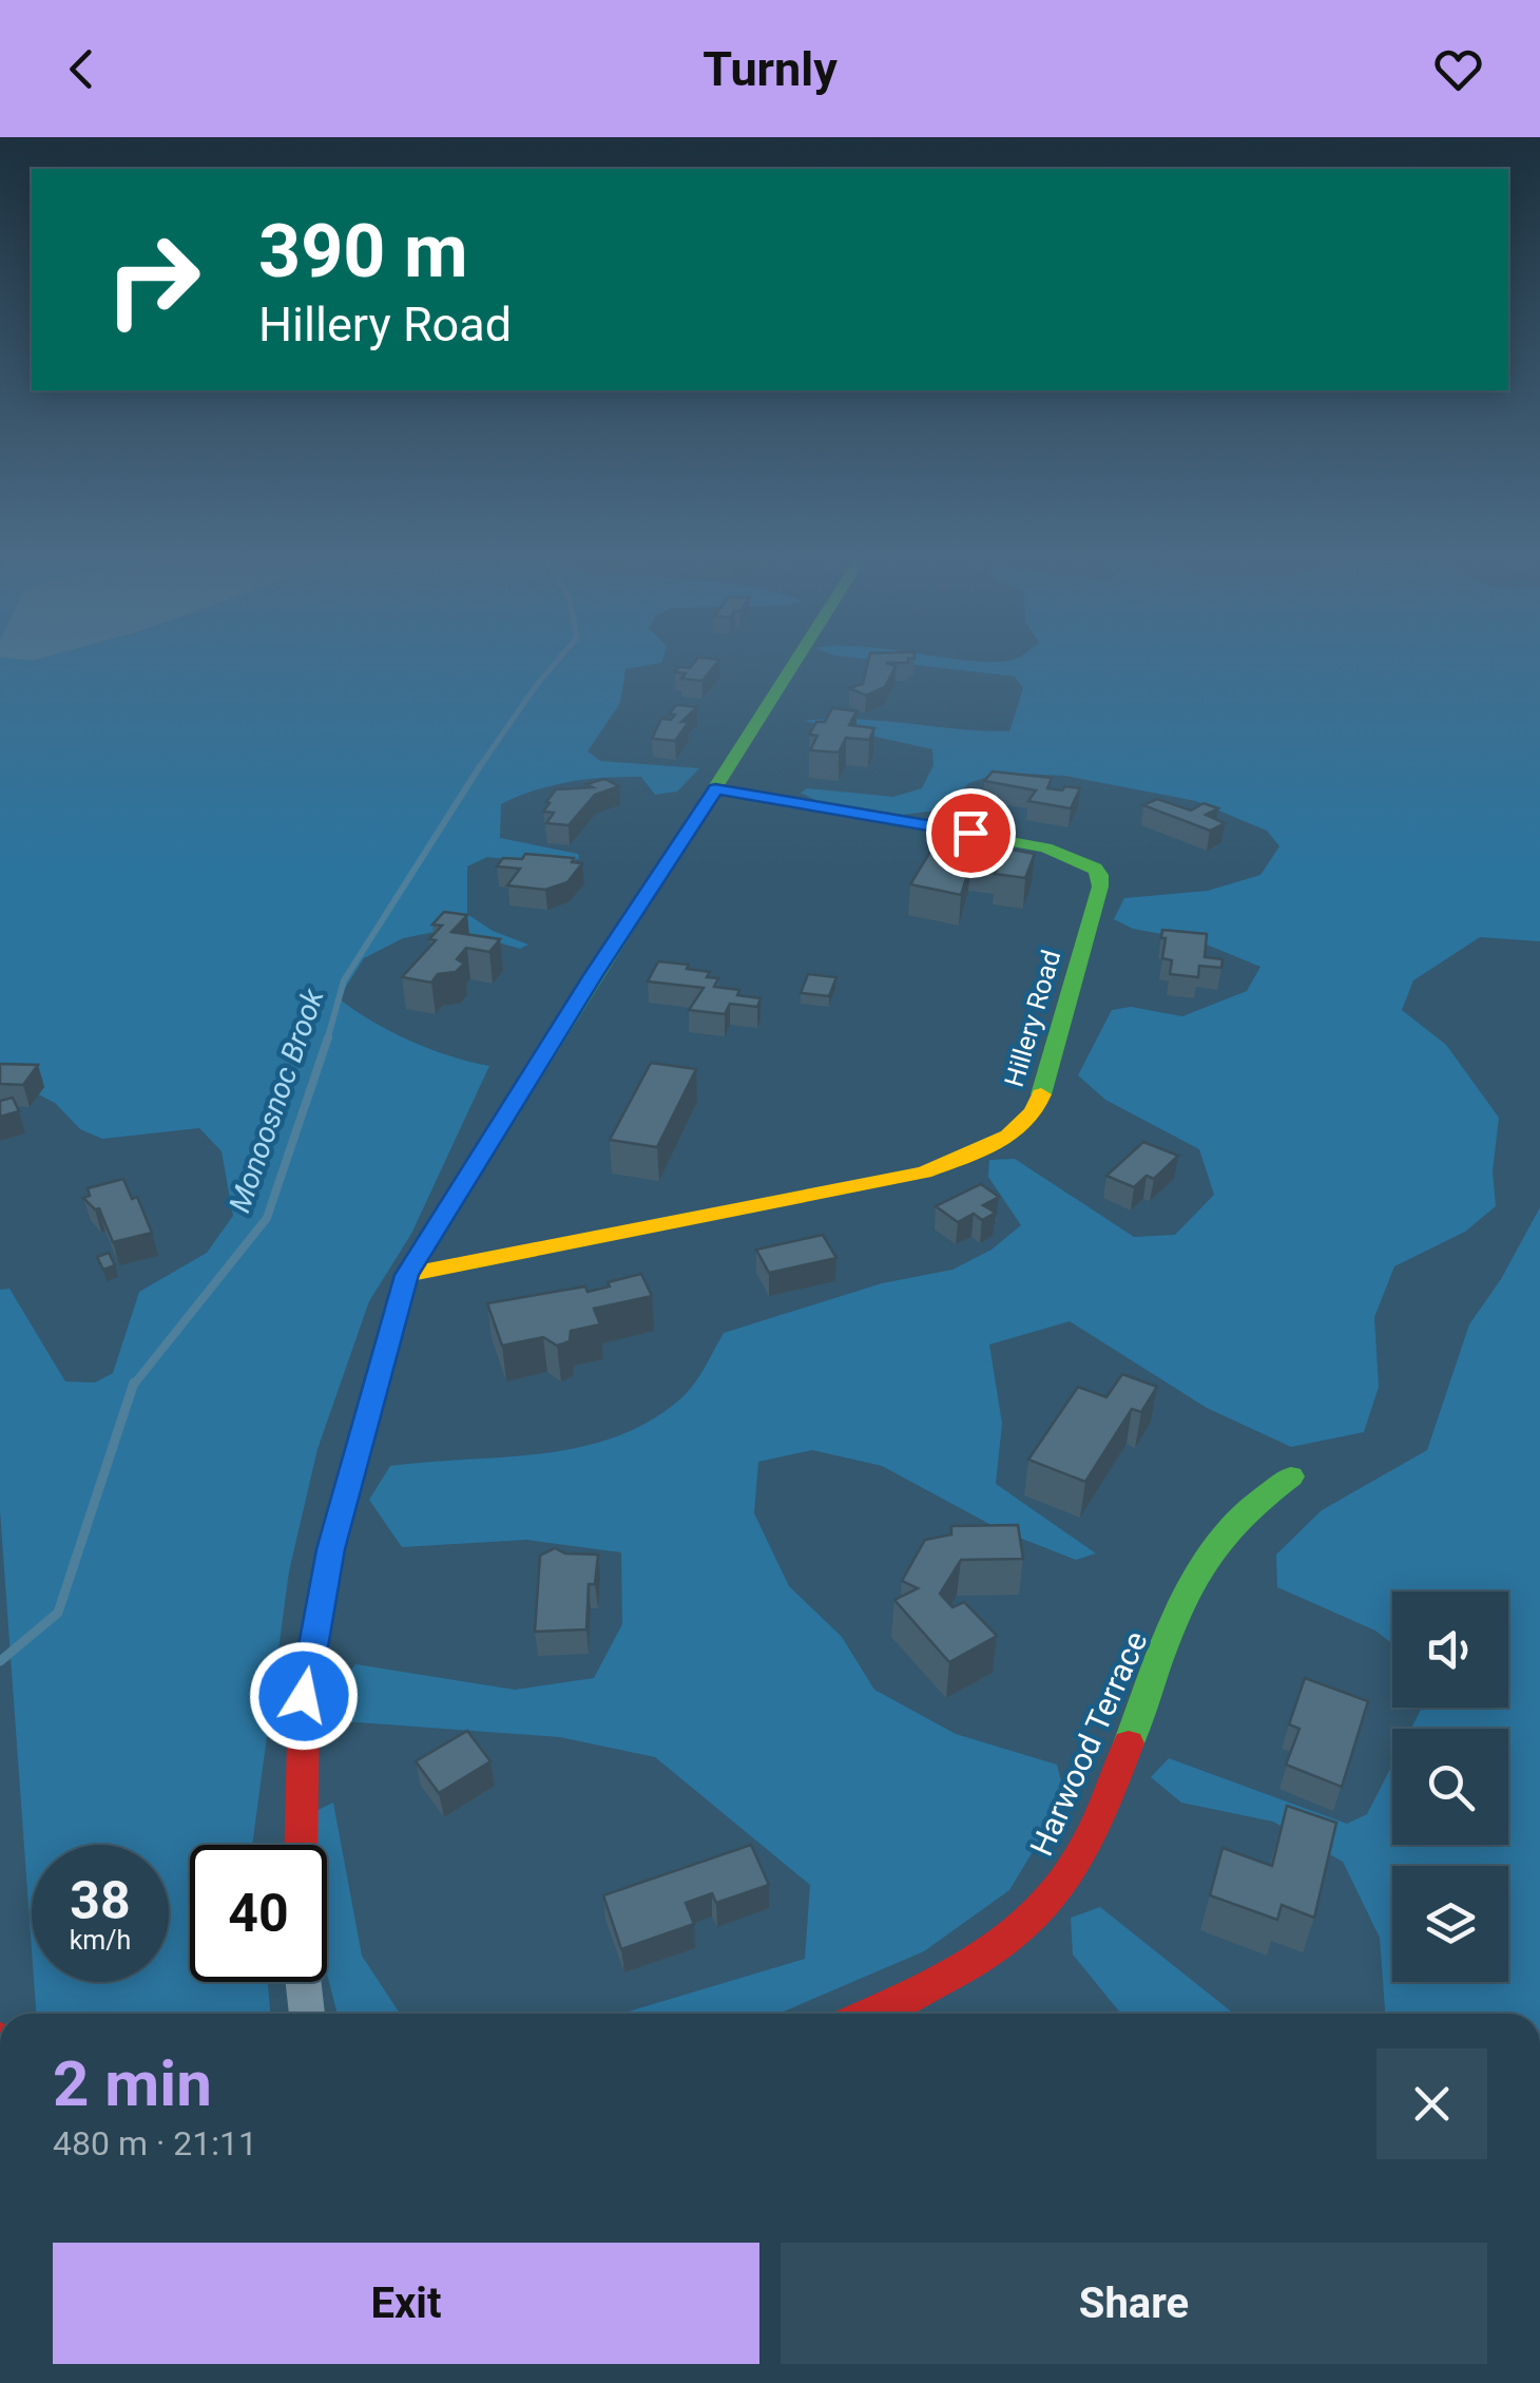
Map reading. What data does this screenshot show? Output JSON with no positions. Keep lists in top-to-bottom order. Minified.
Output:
{"streets":{"main road":["Hillery Road","Harwood Terrace"]},"water":["Monoosnoc Brook"],"page":{"header":"Turnly","turn":["390 m","Hillery Road"],"speed":"38 km/h","limit":"40","heading":["2 min","480 m · 21:11"],"buttons":["Exit","Share"]}}
